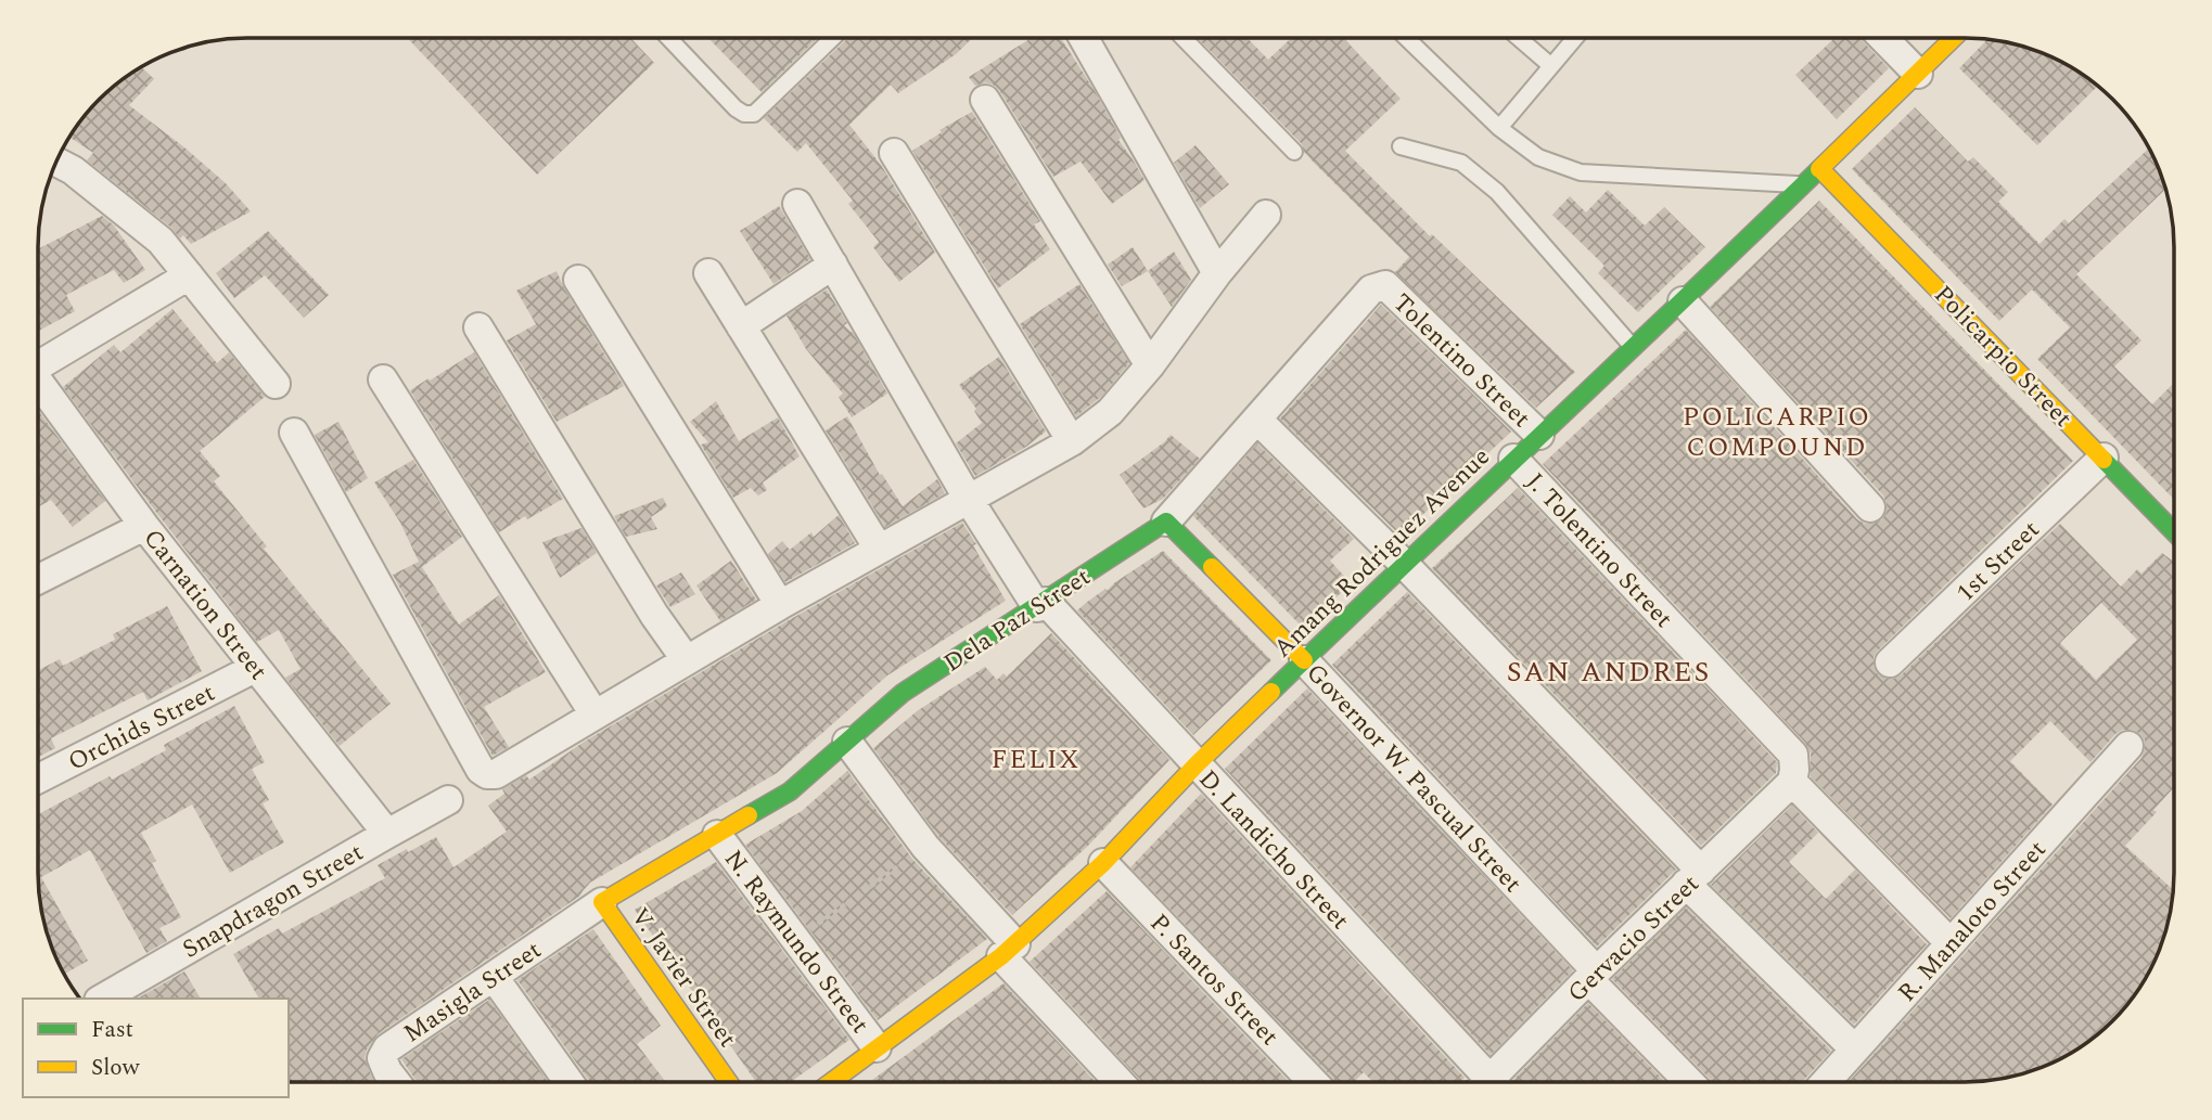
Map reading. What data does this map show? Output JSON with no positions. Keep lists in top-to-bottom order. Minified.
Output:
{"streets":{"street":["Policarpio Street","Tolentino Street","J. Tolentino Street","Amang Rodriguez Avenue","1st Street","Carnation Street","Dela Paz Street","Orchids Street","Governor W. Pascual Street","D. Landicho Street","Snapdragon Street","R. Manaloto Street","Gervacio Street","N. Raymundo Street","V. Javier Street","P. Santos Street","Masigla Street"]},"crossings":[["Policarpio Street","Amang Rodriguez Avenue"],["Policarpio Street","1st Street"],["Tolentino Street","Amang Rodriguez Avenue"],["Tolentino Street","Dela Paz Street"],["J. Tolentino Street","Amang Rodriguez Avenue"],["J. Tolentino Street","Gervacio Street"],["Amang Rodriguez Avenue","Governor W. Pascual Street"],["Amang Rodriguez Avenue","D. Landicho Street"],["Amang Rodriguez Avenue","N. Raymundo Street"],["Amang Rodriguez Avenue","P. Santos Street"],["Carnation Street","Orchids Street"],["Carnation Street","Snapdragon Street"],["Dela Paz Street","Governor W. Pascual Street"],["Dela Paz Street","D. Landicho Street"],["Dela Paz Street","N. Raymundo Street"],["Dela Paz Street","V. Javier Street"],["Dela Paz Street","Masigla Street"],["Governor W. Pascual Street","Gervacio Street"],["V. Javier Street","Masigla Street"]],"districts":["POLICARPIO COMPOUND","SAN ANDRES","FELIX"],"legend":["Fast","Slow"]}
